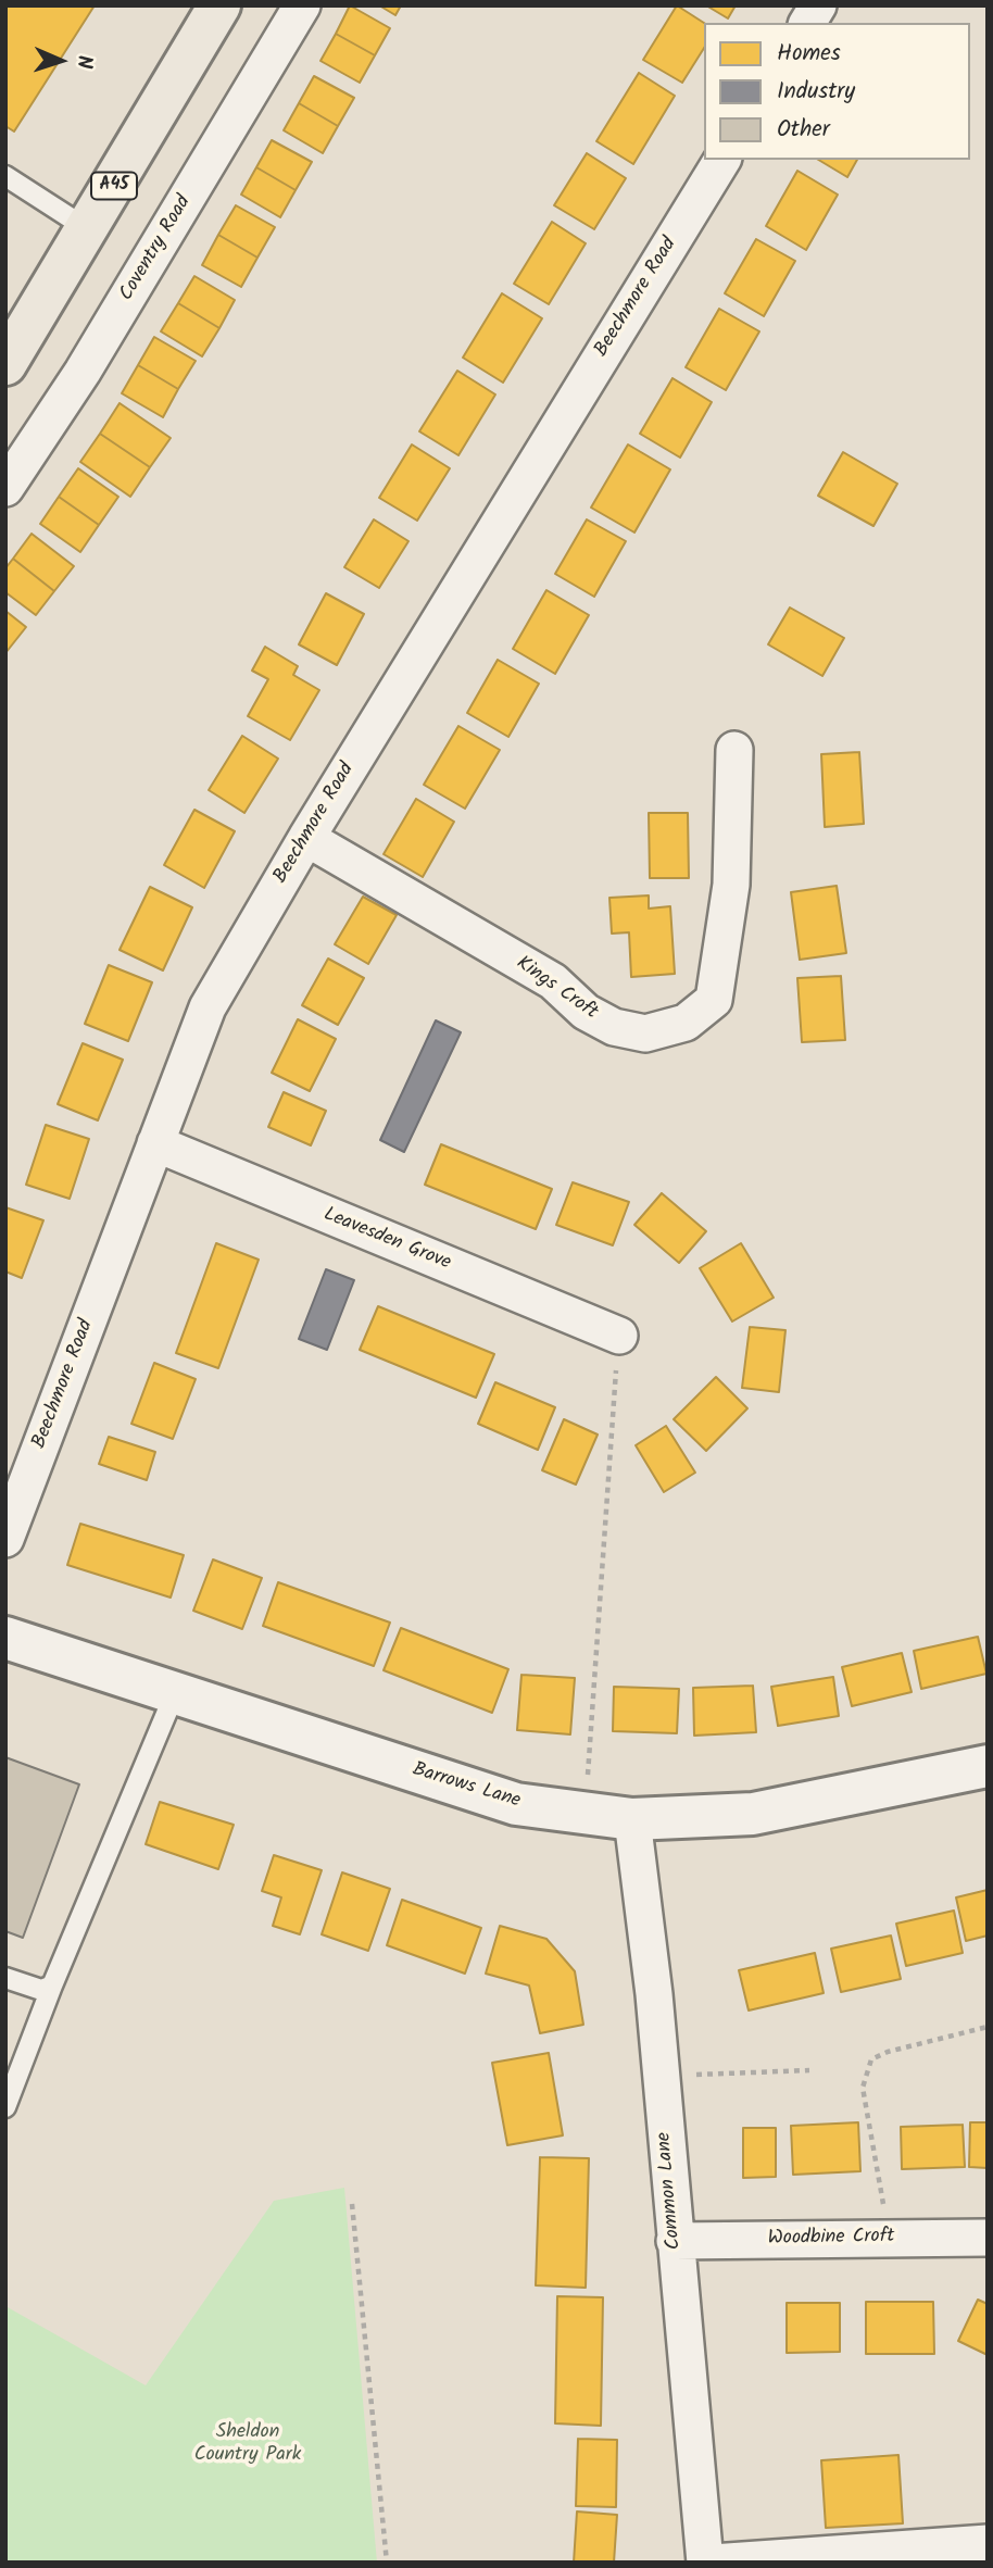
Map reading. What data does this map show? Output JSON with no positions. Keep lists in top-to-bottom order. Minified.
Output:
{"streets":{"highway":["A45"],"street":["Coventry Road","Beechmore Road","Kings Croft","Leavesden Grove","Barrows Lane","Common Lane","Woodbine Croft"]},"crossings":[["Beechmore Road","Kings Croft"],["Beechmore Road","Leavesden Grove"],["Barrows Lane","Common Lane"],["Common Lane","Woodbine Croft"]],"parks":["Sheldon Country Park"],"legend":["Homes","Industry","Other"],"north":"right"}
